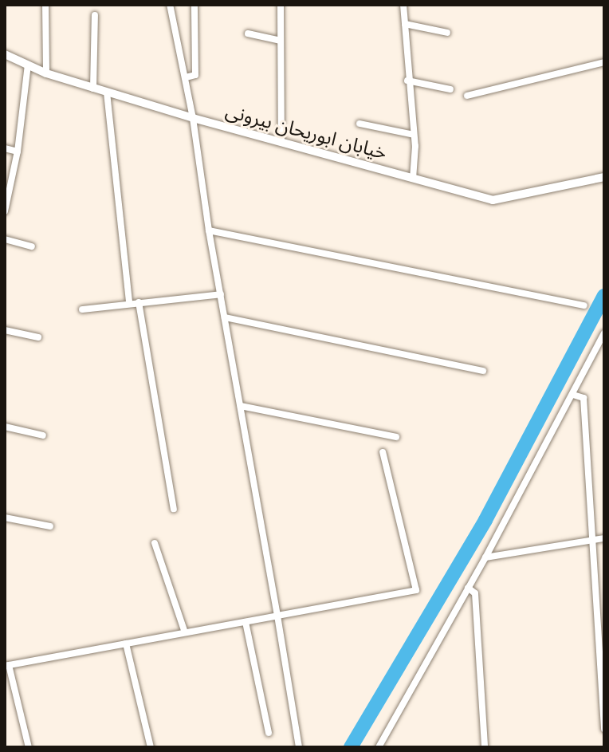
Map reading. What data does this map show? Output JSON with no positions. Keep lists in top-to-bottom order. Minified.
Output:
{"streets":{"street":["خیابان ابوریحان بیرونی"]}}
